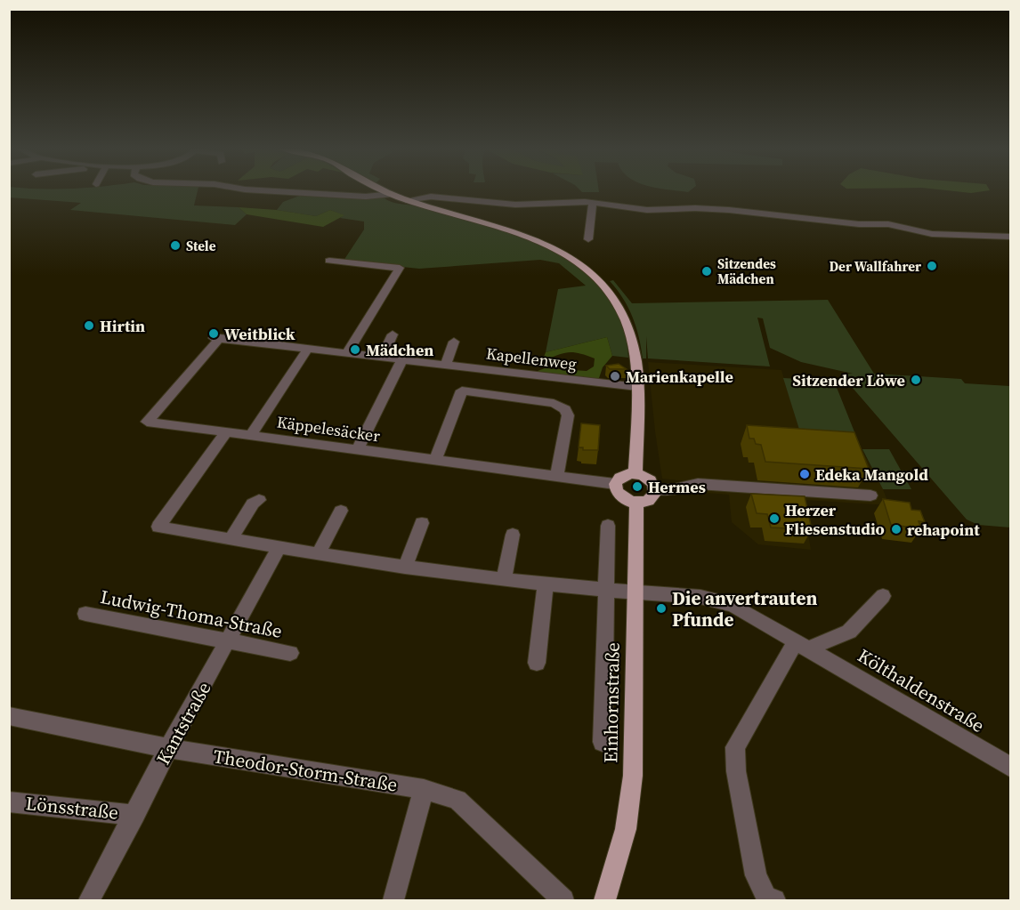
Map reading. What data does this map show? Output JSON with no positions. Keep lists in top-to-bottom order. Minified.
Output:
{"streets":{"main road":["Einhornstraße"],"street":["Kapellenweg","Käppelesäcker","Ludwig-Thoma-Straße","Költhaldenstraße","Kantstraße","Theodor-Storm-Straße","Lönsstraße"]},"crossings":[["Kapellenweg","Käppelesäcker"],["Käppelesäcker","Költhaldenstraße"],["Käppelesäcker","Einhornstraße"],["Ludwig-Thoma-Straße","Kantstraße"],["Költhaldenstraße","Einhornstraße"],["Költhaldenstraße","Kantstraße"],["Kantstraße","Theodor-Storm-Straße"],["Kantstraße","Lönsstraße"]],"places":["Stele","Der Wallfahrer","Sitzendes Mädchen","Hirtin","Weitblick","Mädchen","Marienkapelle","Sitzender Löwe","Edeka Mangold","Hermes","Herzer Fliesenstudio","rehapoint","Die anvertrauten Pfunde"]}
